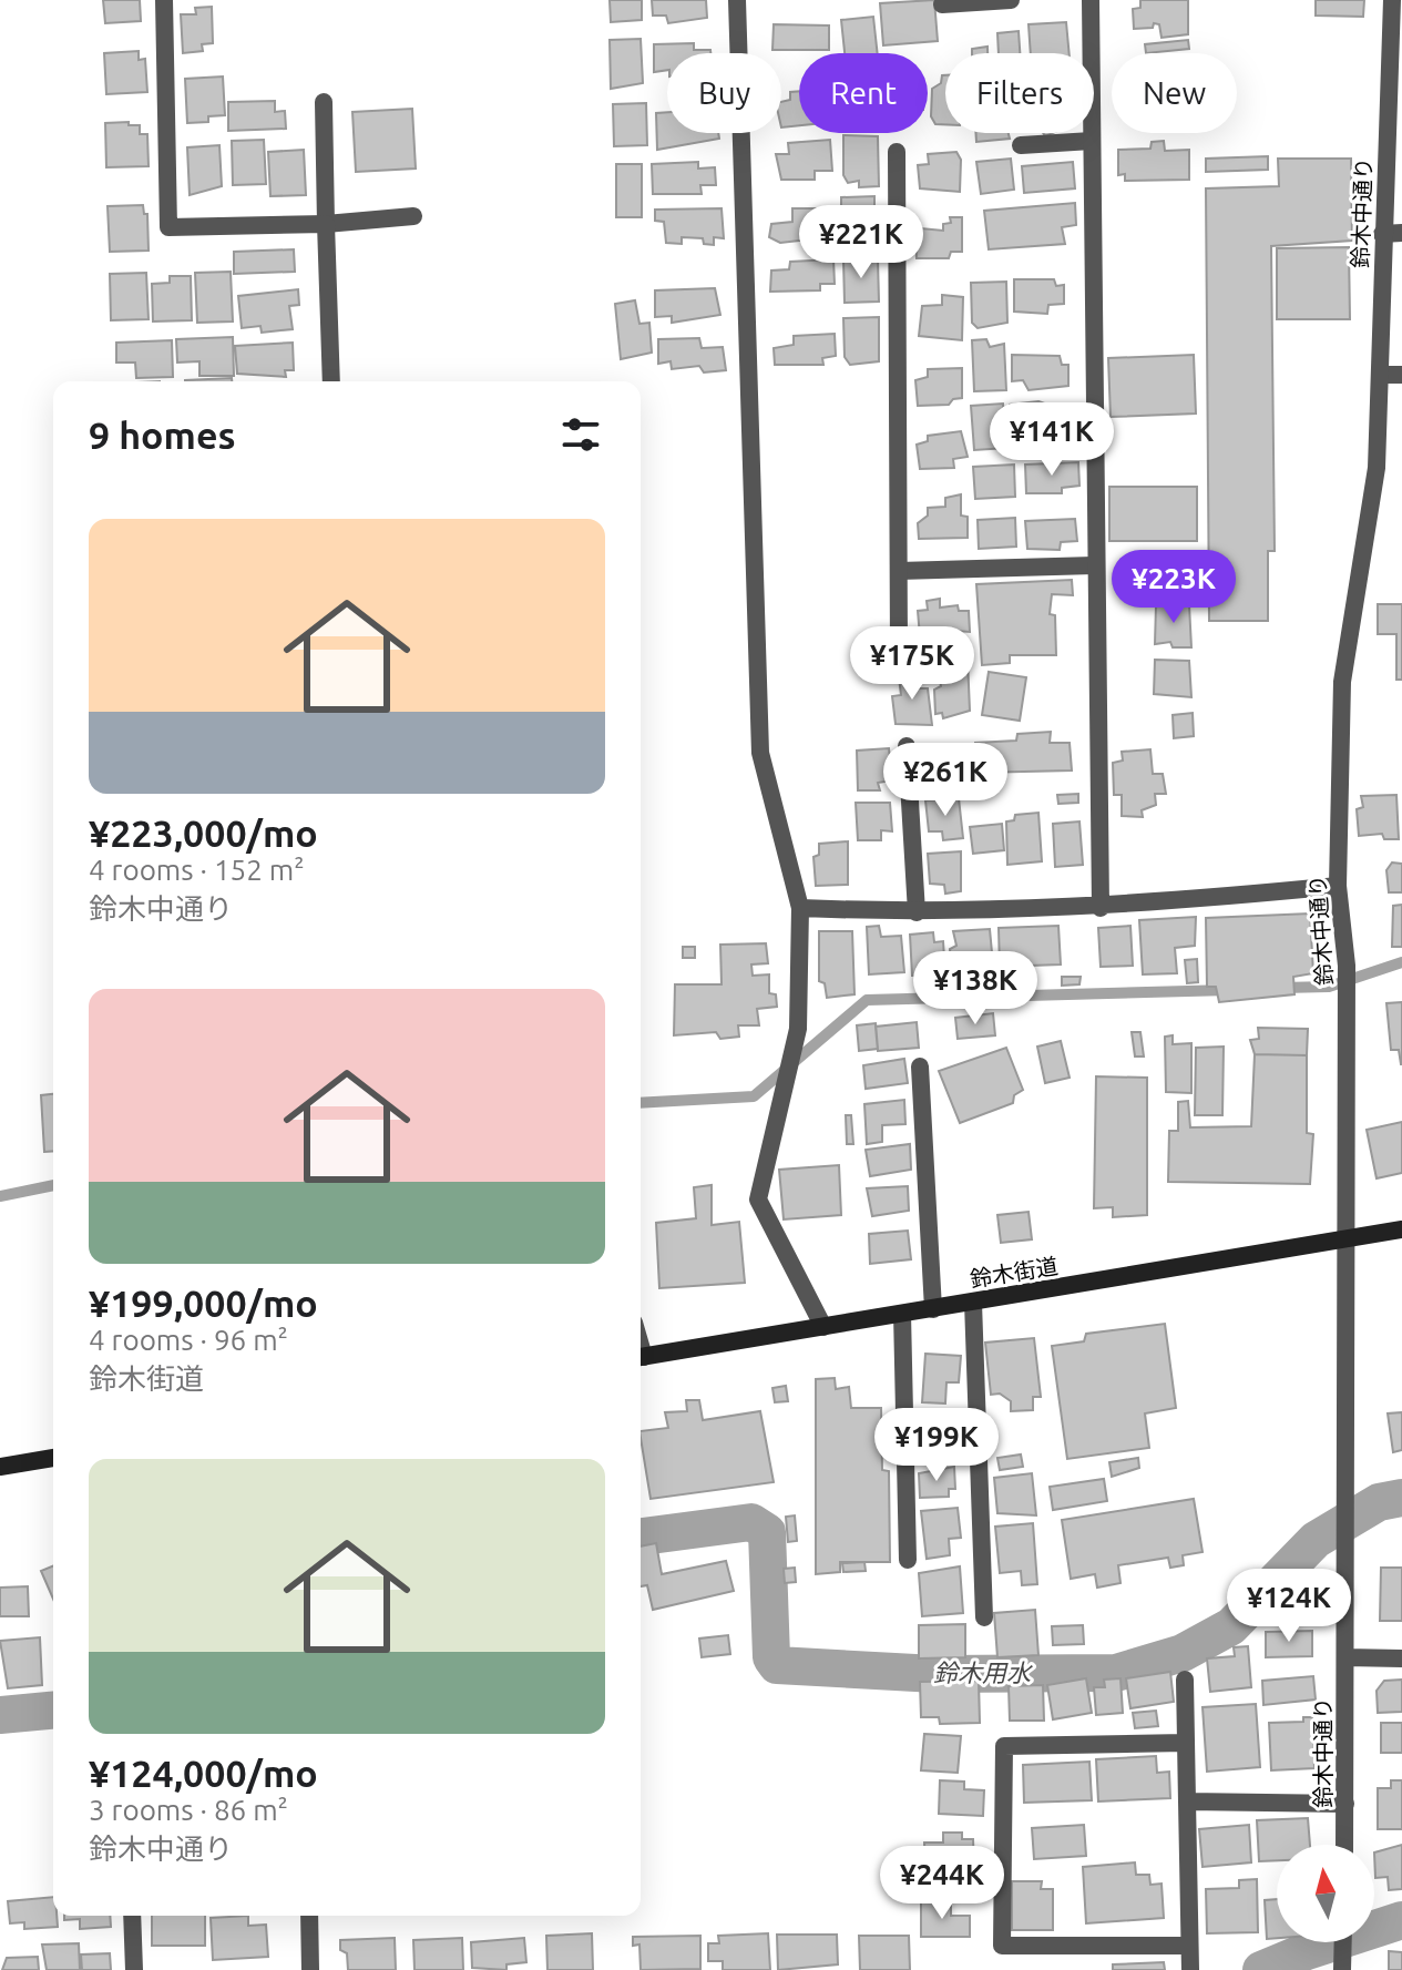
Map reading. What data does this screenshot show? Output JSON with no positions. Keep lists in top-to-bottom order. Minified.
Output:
{"streets":{"main road":["鈴木街道"],"street":["鈴木中通り"]},"crossings":[["鈴木中通り","鈴木街道"]],"water":["鈴木用水"],"north":"top","page":{"chip":["Buy","Rent","Filters","New"],"price":["¥221K","¥141K","¥223K","¥175K","¥261K","¥138K","¥199K","¥124K","¥244K"],"heading":"9 homes","list":[{"name":"¥223,000/mo","note":"4 rooms · 152 m² · 鈴木中通り"},{"name":"¥199,000/mo","note":"4 rooms · 96 m² · 鈴木街道"},{"name":"¥124,000/mo","note":"3 rooms · 86 m² · 鈴木中通り"}]}}
